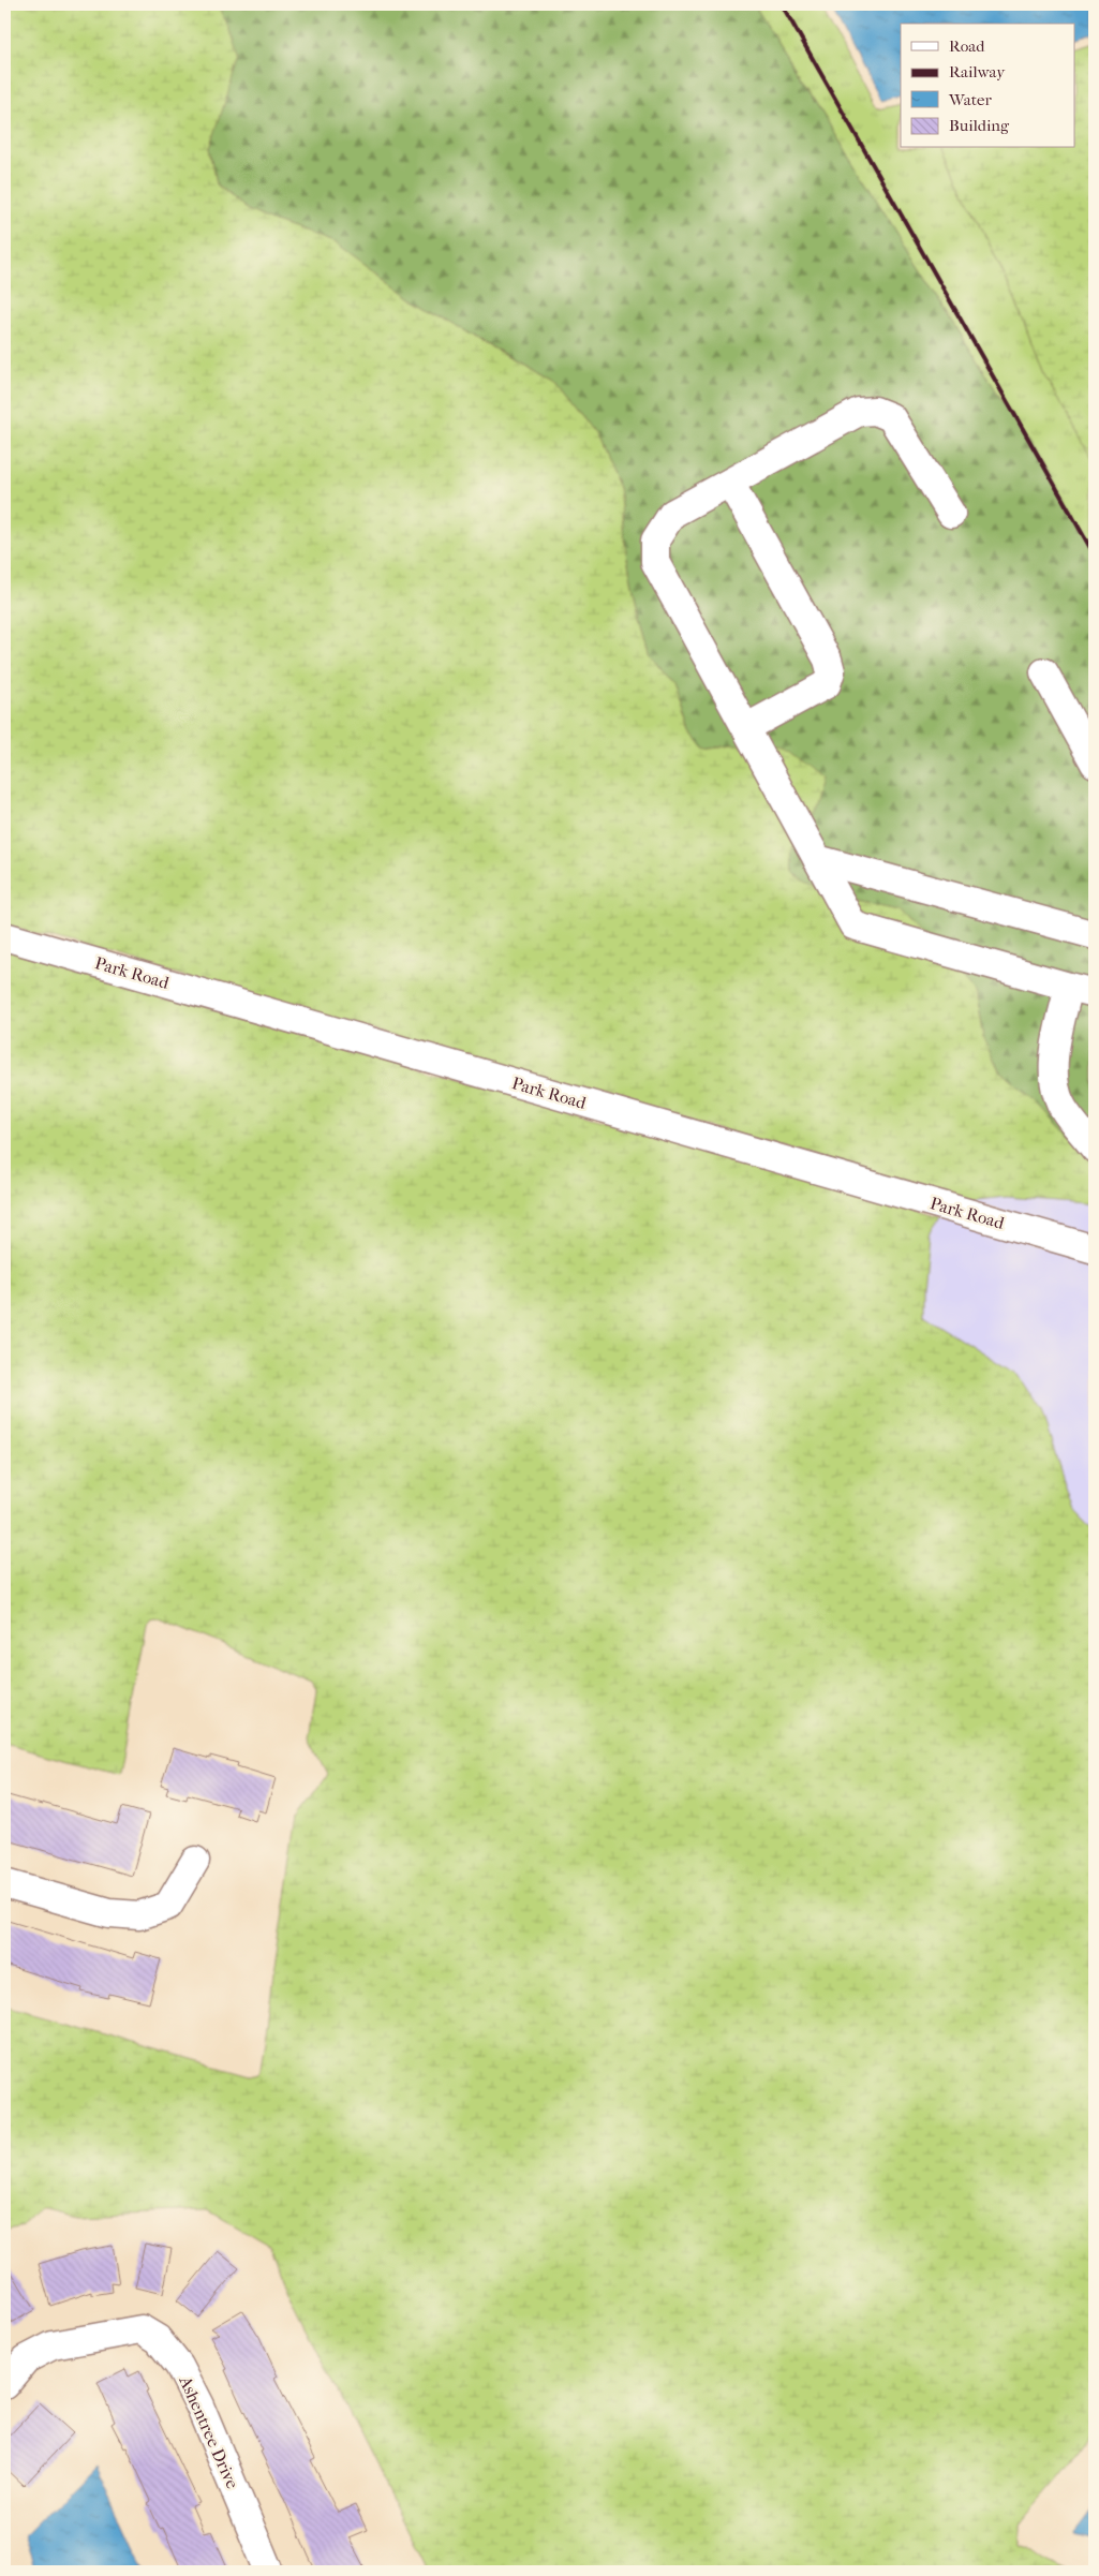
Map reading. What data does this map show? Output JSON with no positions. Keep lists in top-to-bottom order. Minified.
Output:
{"streets":{"street":["Park Road","Ashentree Drive"]},"legend":["Road","Railway","Water","Building"]}
